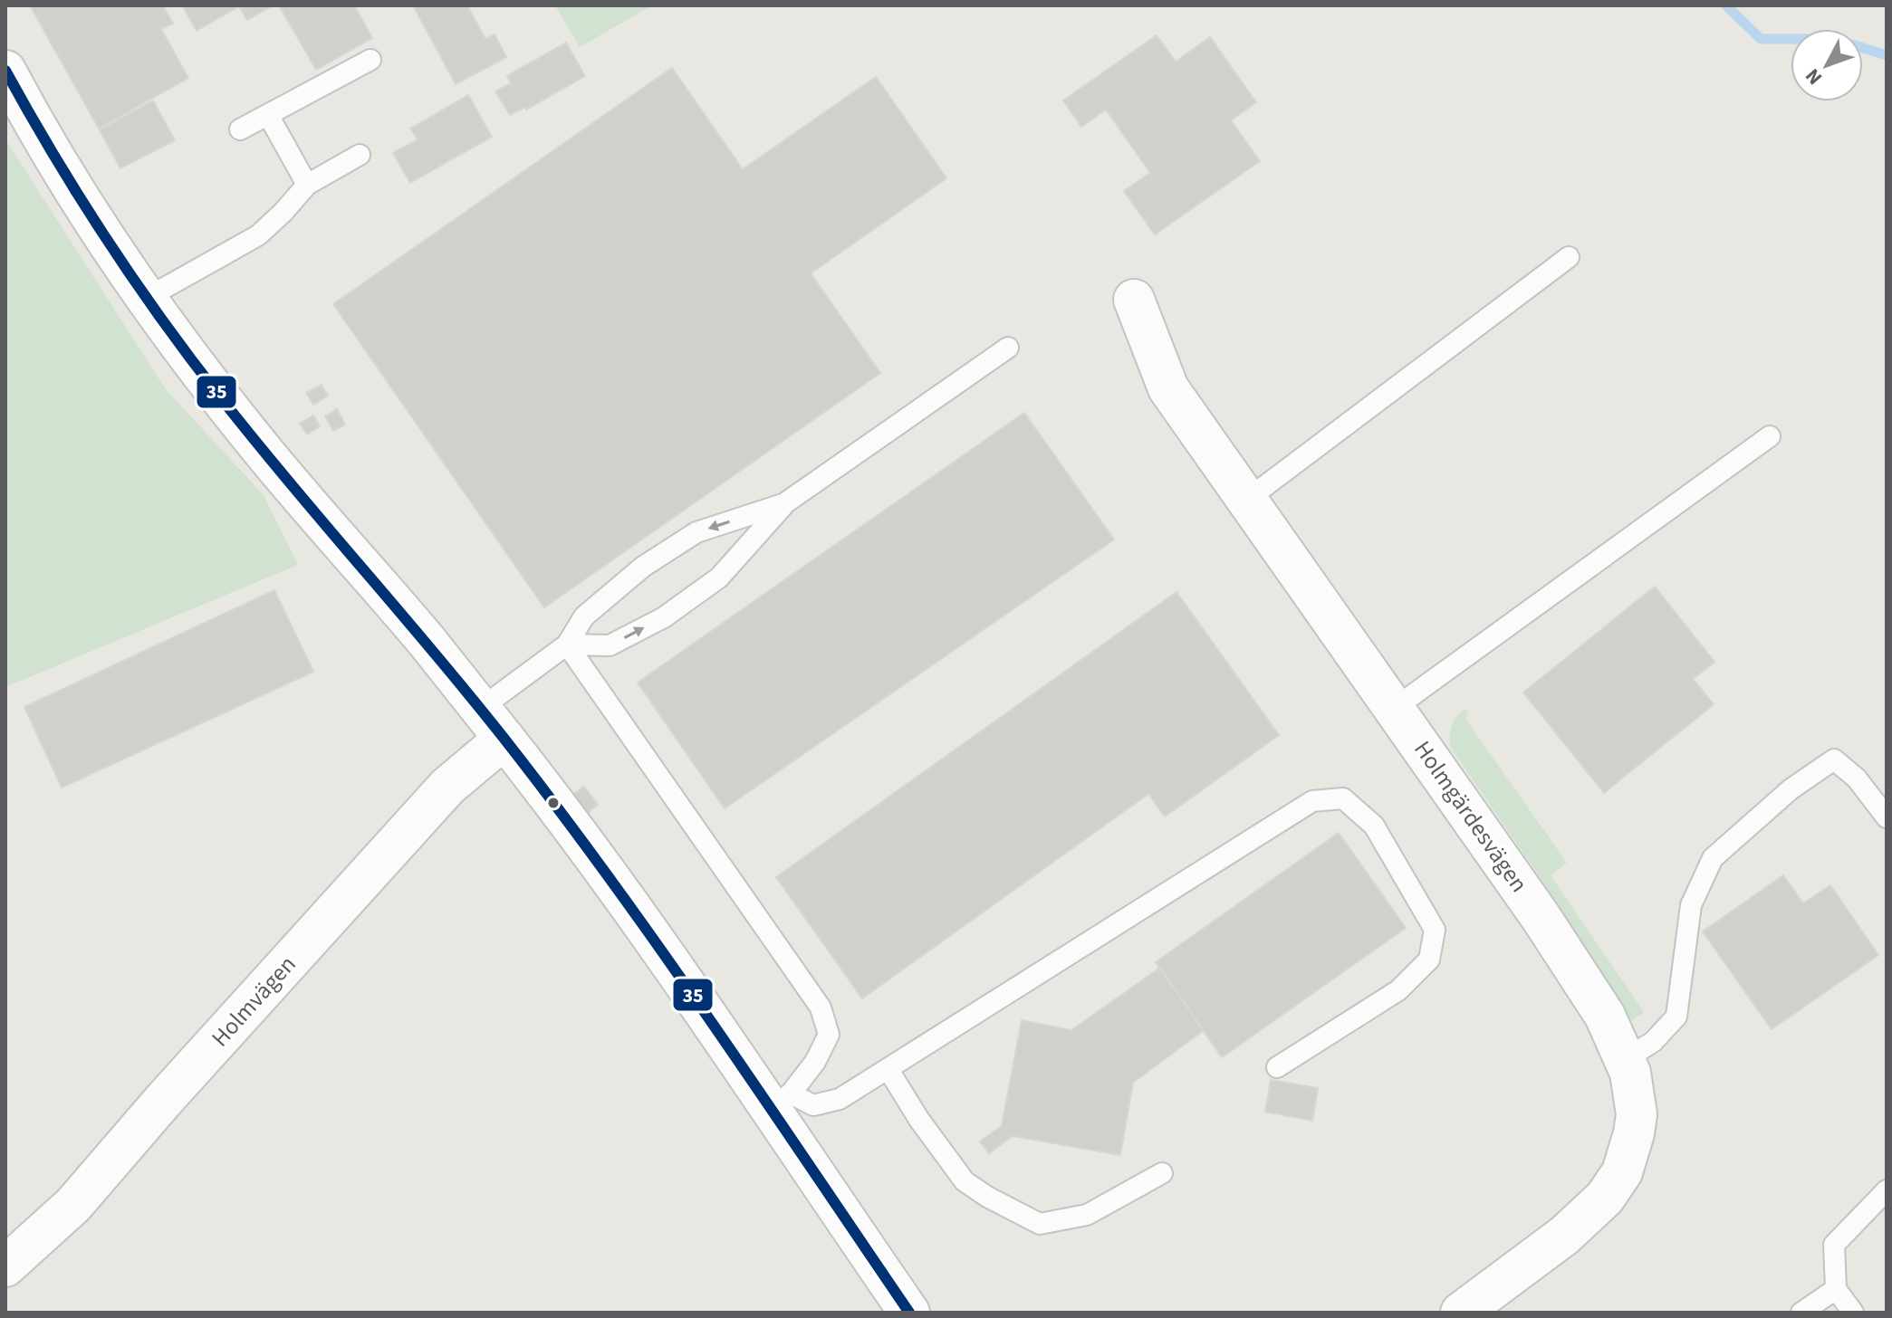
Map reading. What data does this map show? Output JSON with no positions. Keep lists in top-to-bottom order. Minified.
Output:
{"streets":{"street":["Holmgärdesvägen","Holmvägen"]},"lines":["transit line 35"],"north":"bottom left"}
